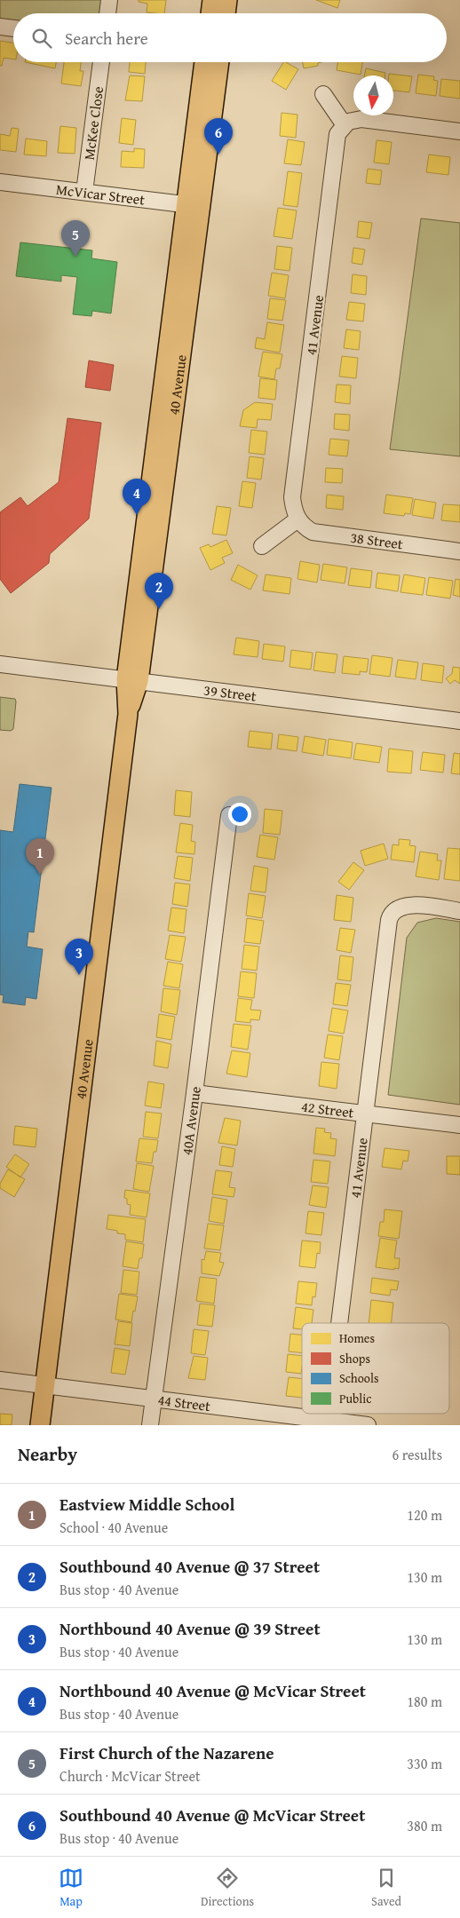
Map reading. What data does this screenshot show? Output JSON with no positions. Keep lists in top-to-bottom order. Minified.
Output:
{"streets":{"main road":["40 Avenue"],"street":["McKee Close","McVicar Street","41 Avenue","38 Street","39 Street","42 Street","40A Avenue","44 Street"]},"crossings":[["McKee Close","McVicar Street"],["McVicar Street","40 Avenue"],["41 Avenue","38 Street"],["41 Avenue","42 Street"],["40 Avenue","39 Street"],["40 Avenue","44 Street"],["42 Street","40A Avenue"],["40A Avenue","44 Street"]],"legend":["Homes","Shops","Schools","Public"],"north":"bottom","page":{"search":"Search here","pins":["6","5","4","2","1","3"],"heading":["Nearby","6 results"],"list":[{"mark":"1","name":"Eastview Middle School","note":"School · 40 Avenue","value":"120 m"},{"mark":"2","name":"Southbound 40 Avenue @ 37 Street","note":"Bus stop · 40 Avenue","value":"130 m"},{"mark":"3","name":"Northbound 40 Avenue @ 39 Street","note":"Bus stop · 40 Avenue","value":"130 m"},{"mark":"4","name":"Northbound 40 Avenue @ McVicar Street","note":"Bus stop · 40 Avenue","value":"180 m"},{"mark":"5","name":"First Church of the Nazarene","note":"Church · McVicar Street","value":"330 m"},{"mark":"6","name":"Southbound 40 Avenue @ McVicar Street","note":"Bus stop · 40 Avenue","value":"380 m"}],"nav":["Map","Directions","Saved"]}}
